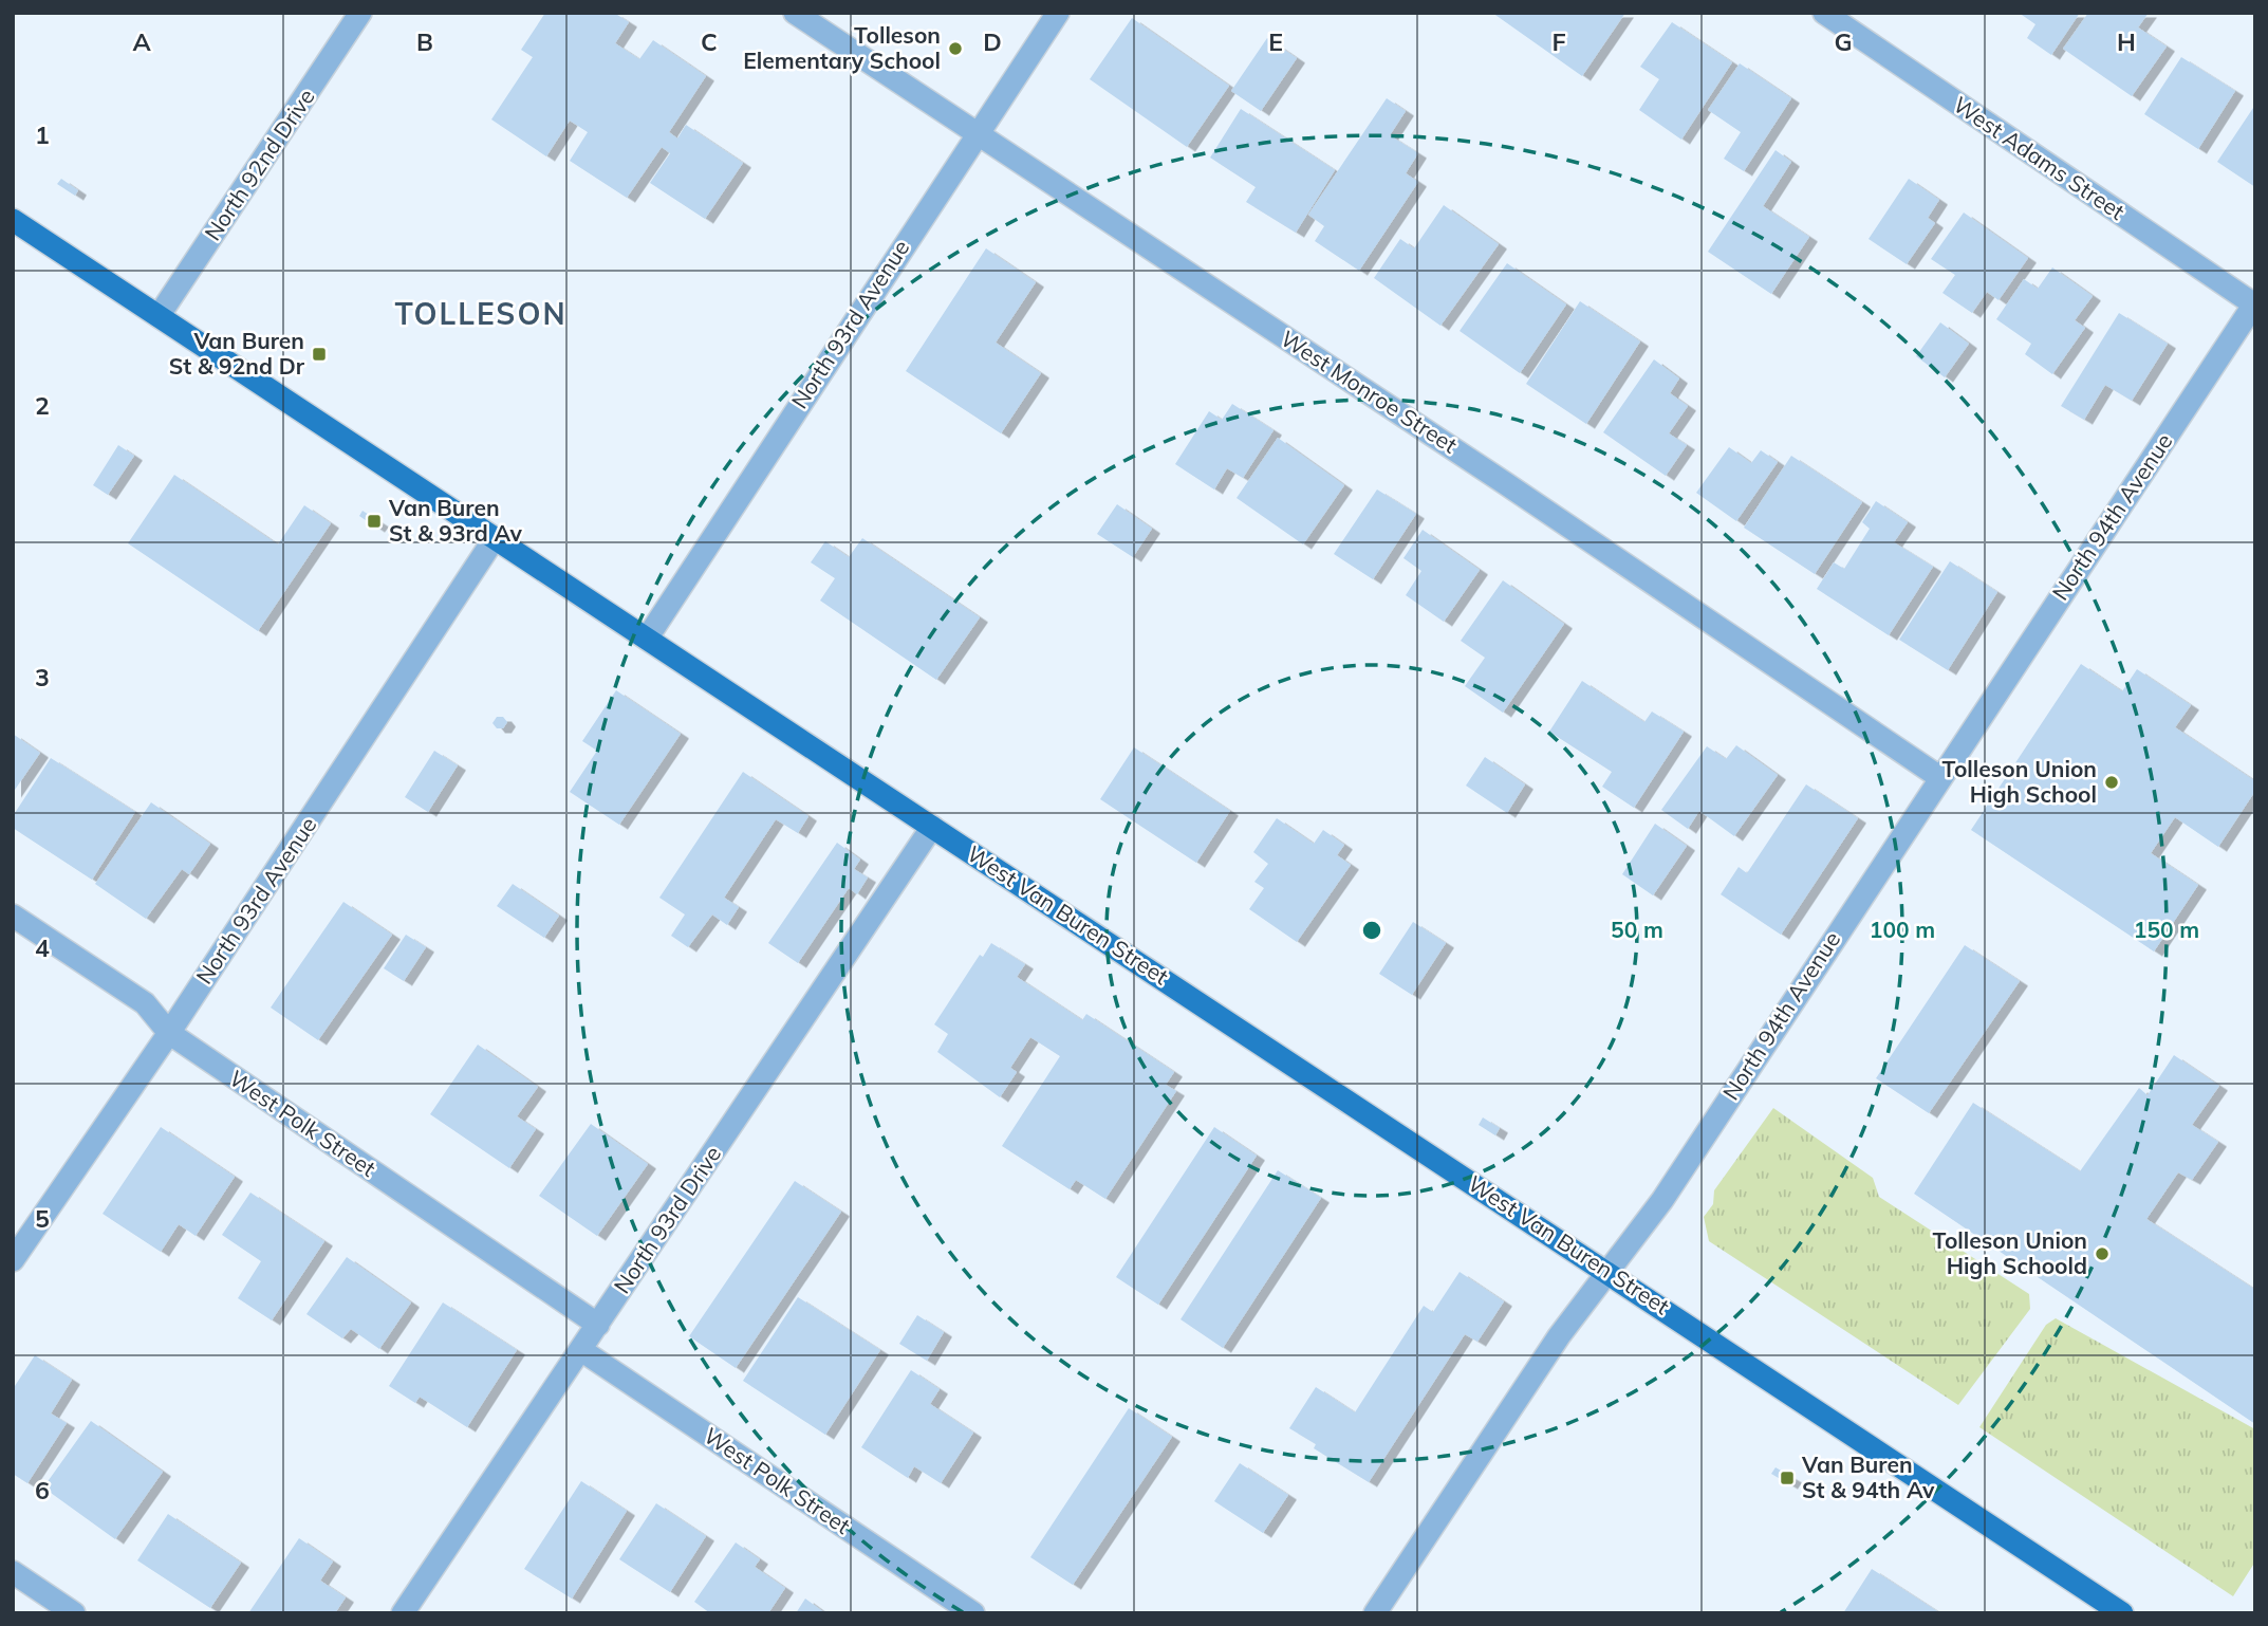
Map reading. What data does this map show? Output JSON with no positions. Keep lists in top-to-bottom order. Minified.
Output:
{"streets":{"main road":["West Van Buren Street"],"street":["West Adams Street","North 92nd Drive","North 93rd Avenue","West Monroe Street","North 94th Avenue","West Polk Street","North 93rd Drive"]},"crossings":[["West Adams Street","North 94th Avenue"],["North 92nd Drive","West Van Buren Street"],["North 93rd Avenue","West Monroe Street"],["North 93rd Avenue","West Van Buren Street"],["North 93rd Avenue","West Polk Street"],["West Monroe Street","North 94th Avenue"],["North 94th Avenue","West Van Buren Street"],["West Van Buren Street","North 93rd Drive"],["West Polk Street","North 93rd Drive"]],"districts":["TOLLESON"],"places":{"other":["Tolleson Elementary School","Tolleson Union High School","Tolleson Union High Schoold"],"transit":["Van Buren St & 92nd Dr","Van Buren St & 93rd Av","Van Buren St & 94th Av"]},"grid":{"columns":["A","B","C","D","E","F","G","H"],"rows":["1","2","3","4","5","6"]},"rings":["50 m","100 m","150 m"]}
